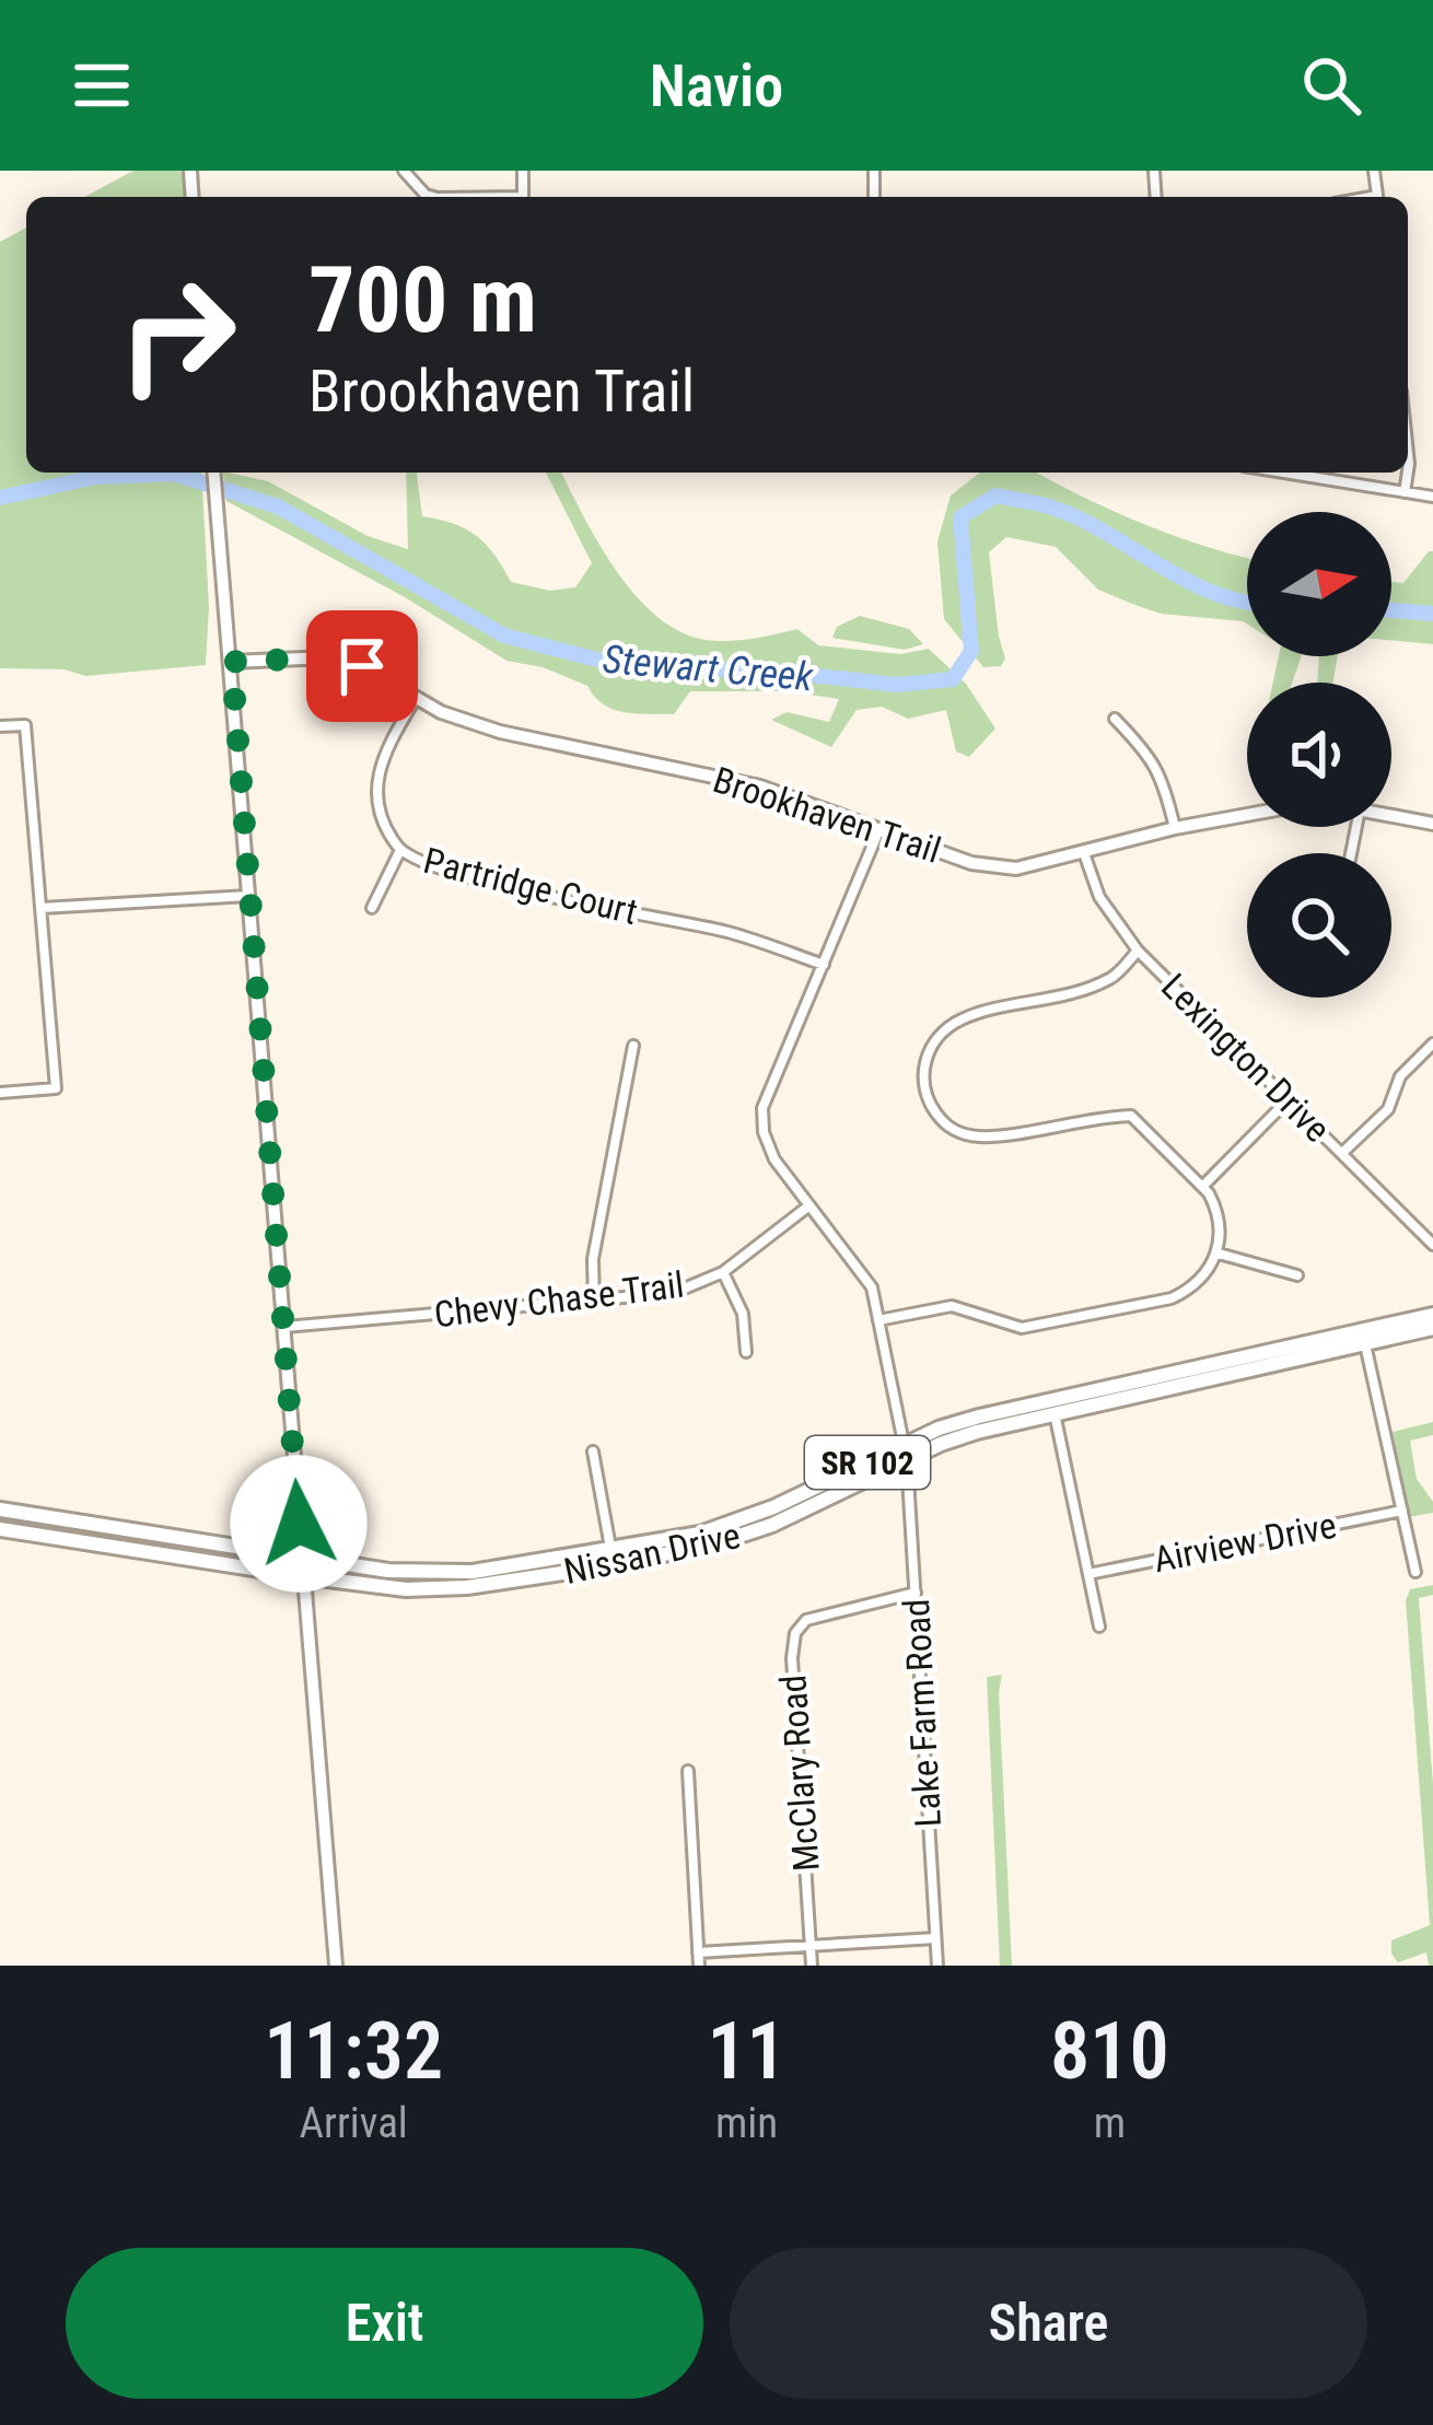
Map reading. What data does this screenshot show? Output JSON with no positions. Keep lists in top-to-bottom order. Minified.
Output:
{"streets":{"main road":["SR 102","Nissan Drive"],"street":["Brookhaven Trail","Partridge Court","Lexington Drive","Chevy Chase Trail","Airview Drive","Lake Farm Road","McClary Road"]},"crossings":[["Brookhaven Trail","Partridge Court"],["Brookhaven Trail","Lexington Drive"],["Partridge Court","Lake Farm Road"],["Chevy Chase Trail","Lake Farm Road"],["Nissan Drive","Lake Farm Road"],["Lake Farm Road","McClary Road"]],"water":["Stewart Creek"],"north":"right","page":{"header":"Navio","turn":["700 m","Brookhaven Trail"],"eta":["11:32","Arrival","11","min","810","m"],"buttons":["Exit","Share"]}}
